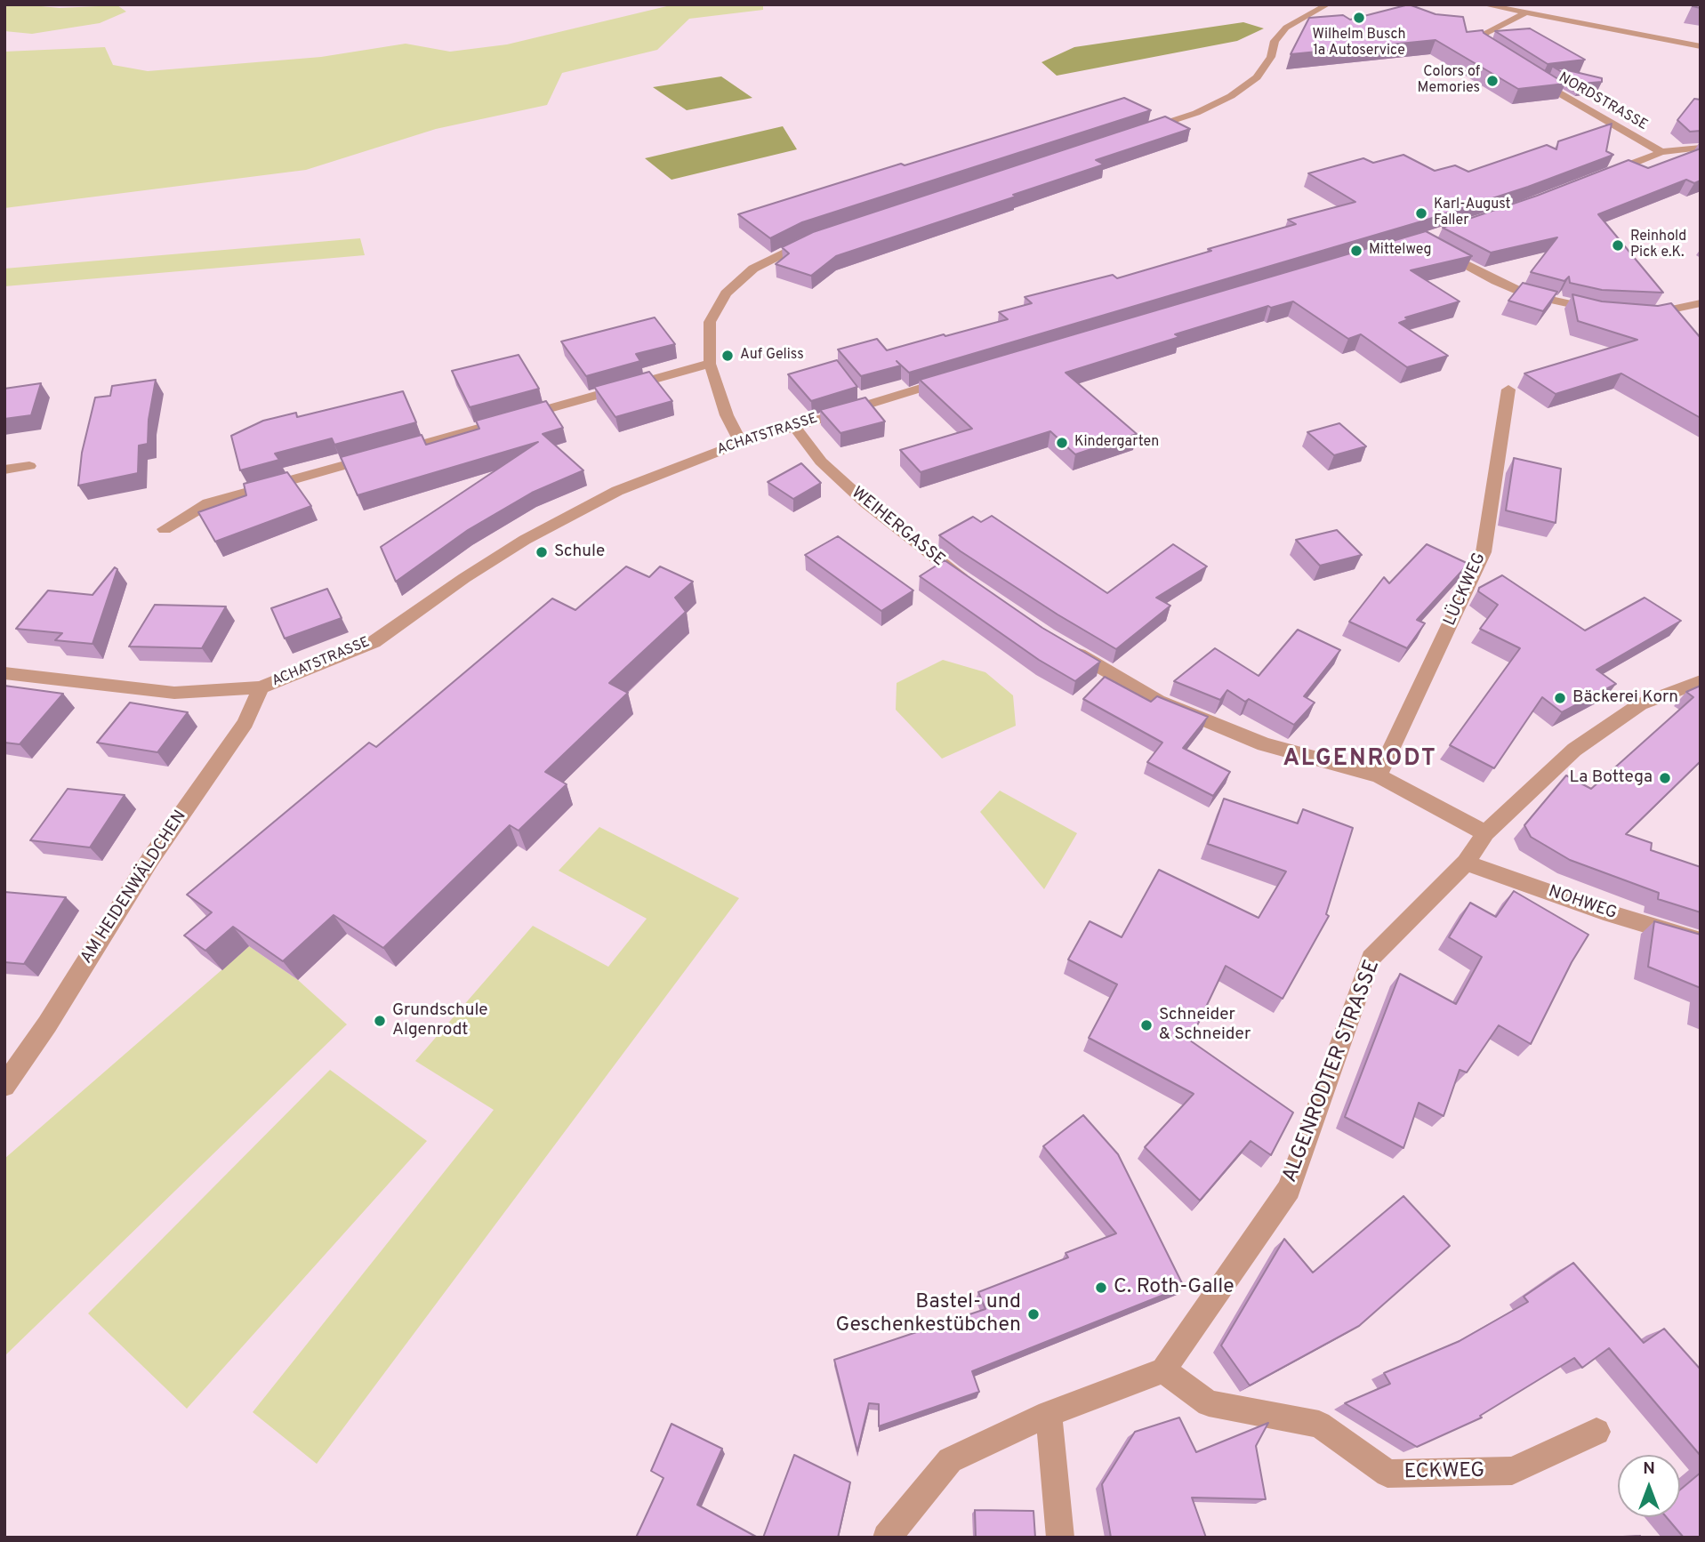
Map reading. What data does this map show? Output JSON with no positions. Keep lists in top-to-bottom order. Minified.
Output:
{"streets":{"street":["NORDSTRASSE","ACHATSTRASSE","WEIHERGASSE","LÜCKWEG","AM HEIDENWÄLDCHEN","NOHWEG","ALGENRODTER STRASSE","ECKWEG"]},"crossings":[["ACHATSTRASSE","WEIHERGASSE"],["ACHATSTRASSE","AM HEIDENWÄLDCHEN"],["NOHWEG","ALGENRODTER STRASSE"],["ALGENRODTER STRASSE","ECKWEG"]],"districts":["ALGENRODT"],"places":["Wilhelm Busch 1a Autoservice","Colors of Memories","Karl-August Faller","Reinhold Pick e.K.","Mittelweg","Auf Geliss","Kindergarten","Schule","Bäckerei Korn","La Bottega","Grundschule Algenrodt","Schneider & Schneider","C. Roth-Galle","Bastel- und Geschenkestübchen"],"north":"top"}
